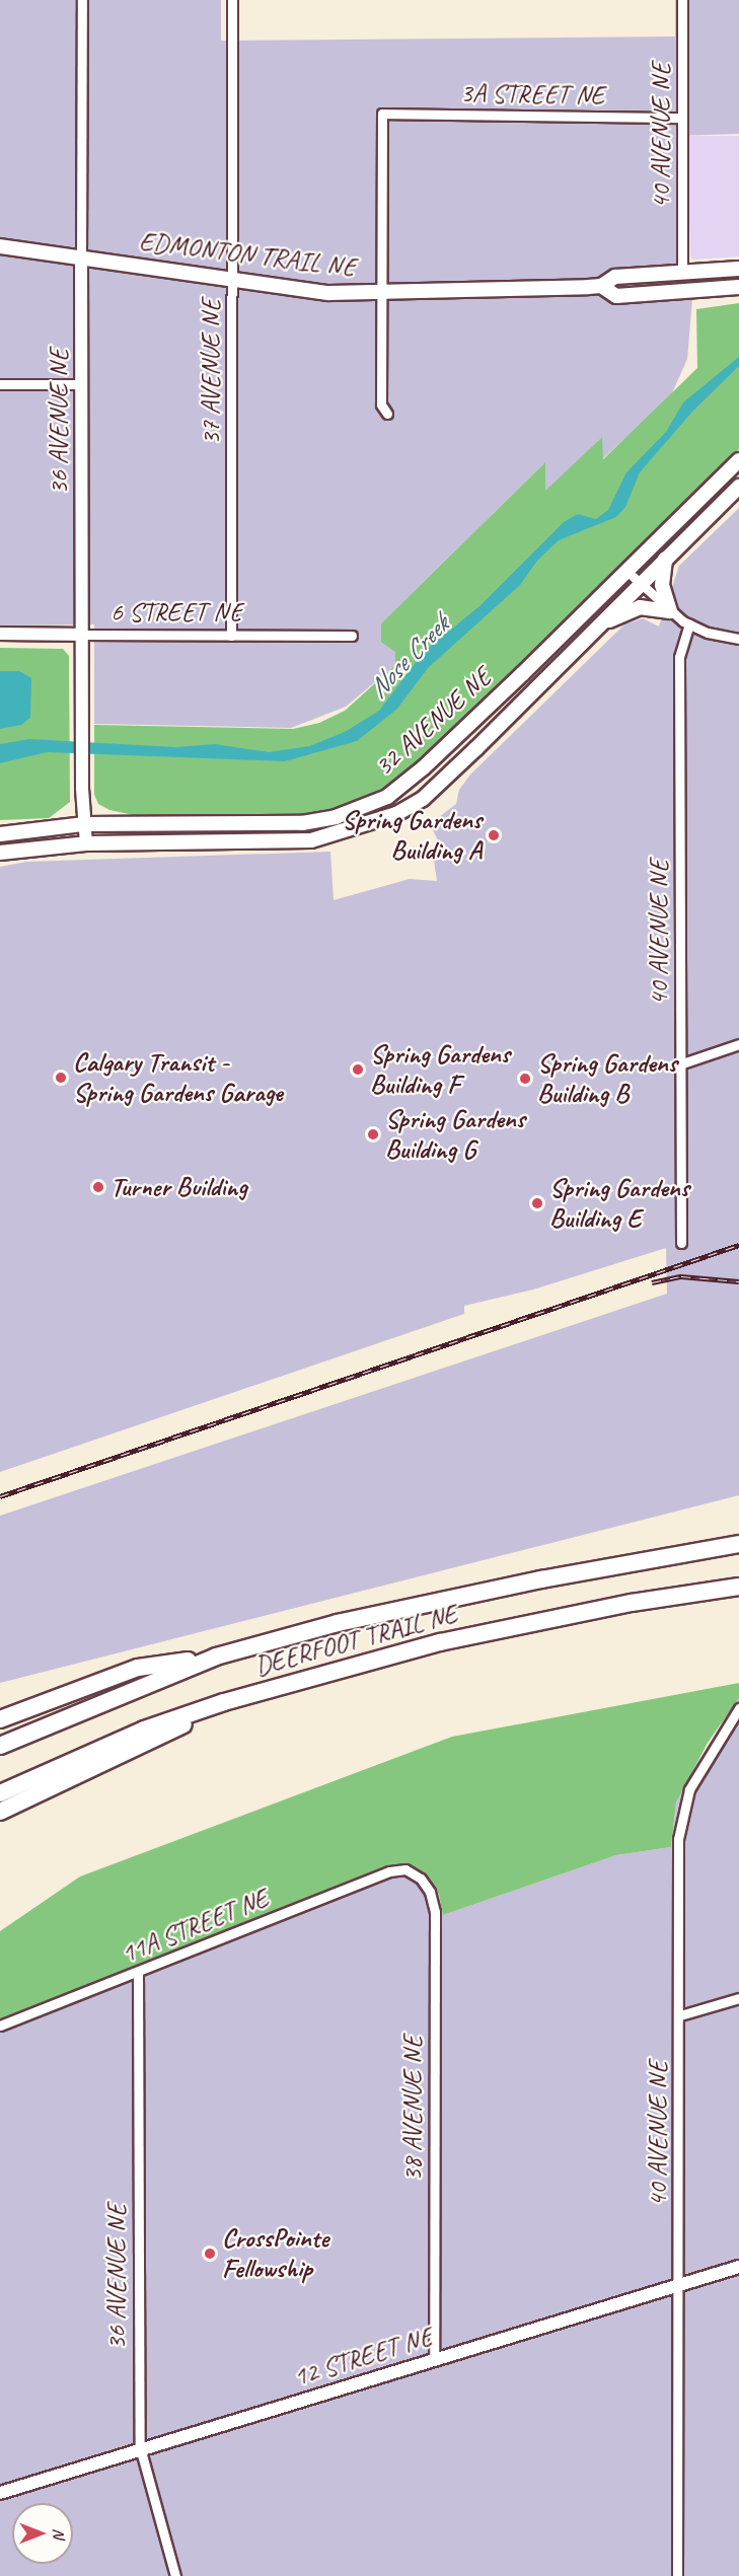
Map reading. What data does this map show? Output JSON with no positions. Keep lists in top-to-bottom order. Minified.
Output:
{"streets":{"highway":["DEERFOOT TRAIL NE"],"main road":["EDMONTON TRAIL NE","32 AVENUE NE"],"street":["3A STREET NE","40 AVENUE NE","37 AVENUE NE","36 AVENUE NE","6 STREET NE","11A STREET NE","38 AVENUE NE","12 STREET NE"]},"crossings":[["3A STREET NE","40 AVENUE NE"],["3A STREET NE","EDMONTON TRAIL NE"],["40 AVENUE NE","EDMONTON TRAIL NE"],["40 AVENUE NE","12 STREET NE"],["EDMONTON TRAIL NE","37 AVENUE NE"],["EDMONTON TRAIL NE","36 AVENUE NE"],["37 AVENUE NE","6 STREET NE"],["36 AVENUE NE","6 STREET NE"],["36 AVENUE NE","32 AVENUE NE"],["36 AVENUE NE","11A STREET NE"],["36 AVENUE NE","12 STREET NE"],["11A STREET NE","38 AVENUE NE"],["38 AVENUE NE","12 STREET NE"]],"water":["Nose Creek"],"places":["Spring Gardens Building A","Spring Gardens Building F","Calgary Transit - Spring Gardens Garage","Spring Gardens Building B","Spring Gardens Building G","Turner Building","Spring Gardens Building E","CrossPointe Fellowship"],"north":"right"}
